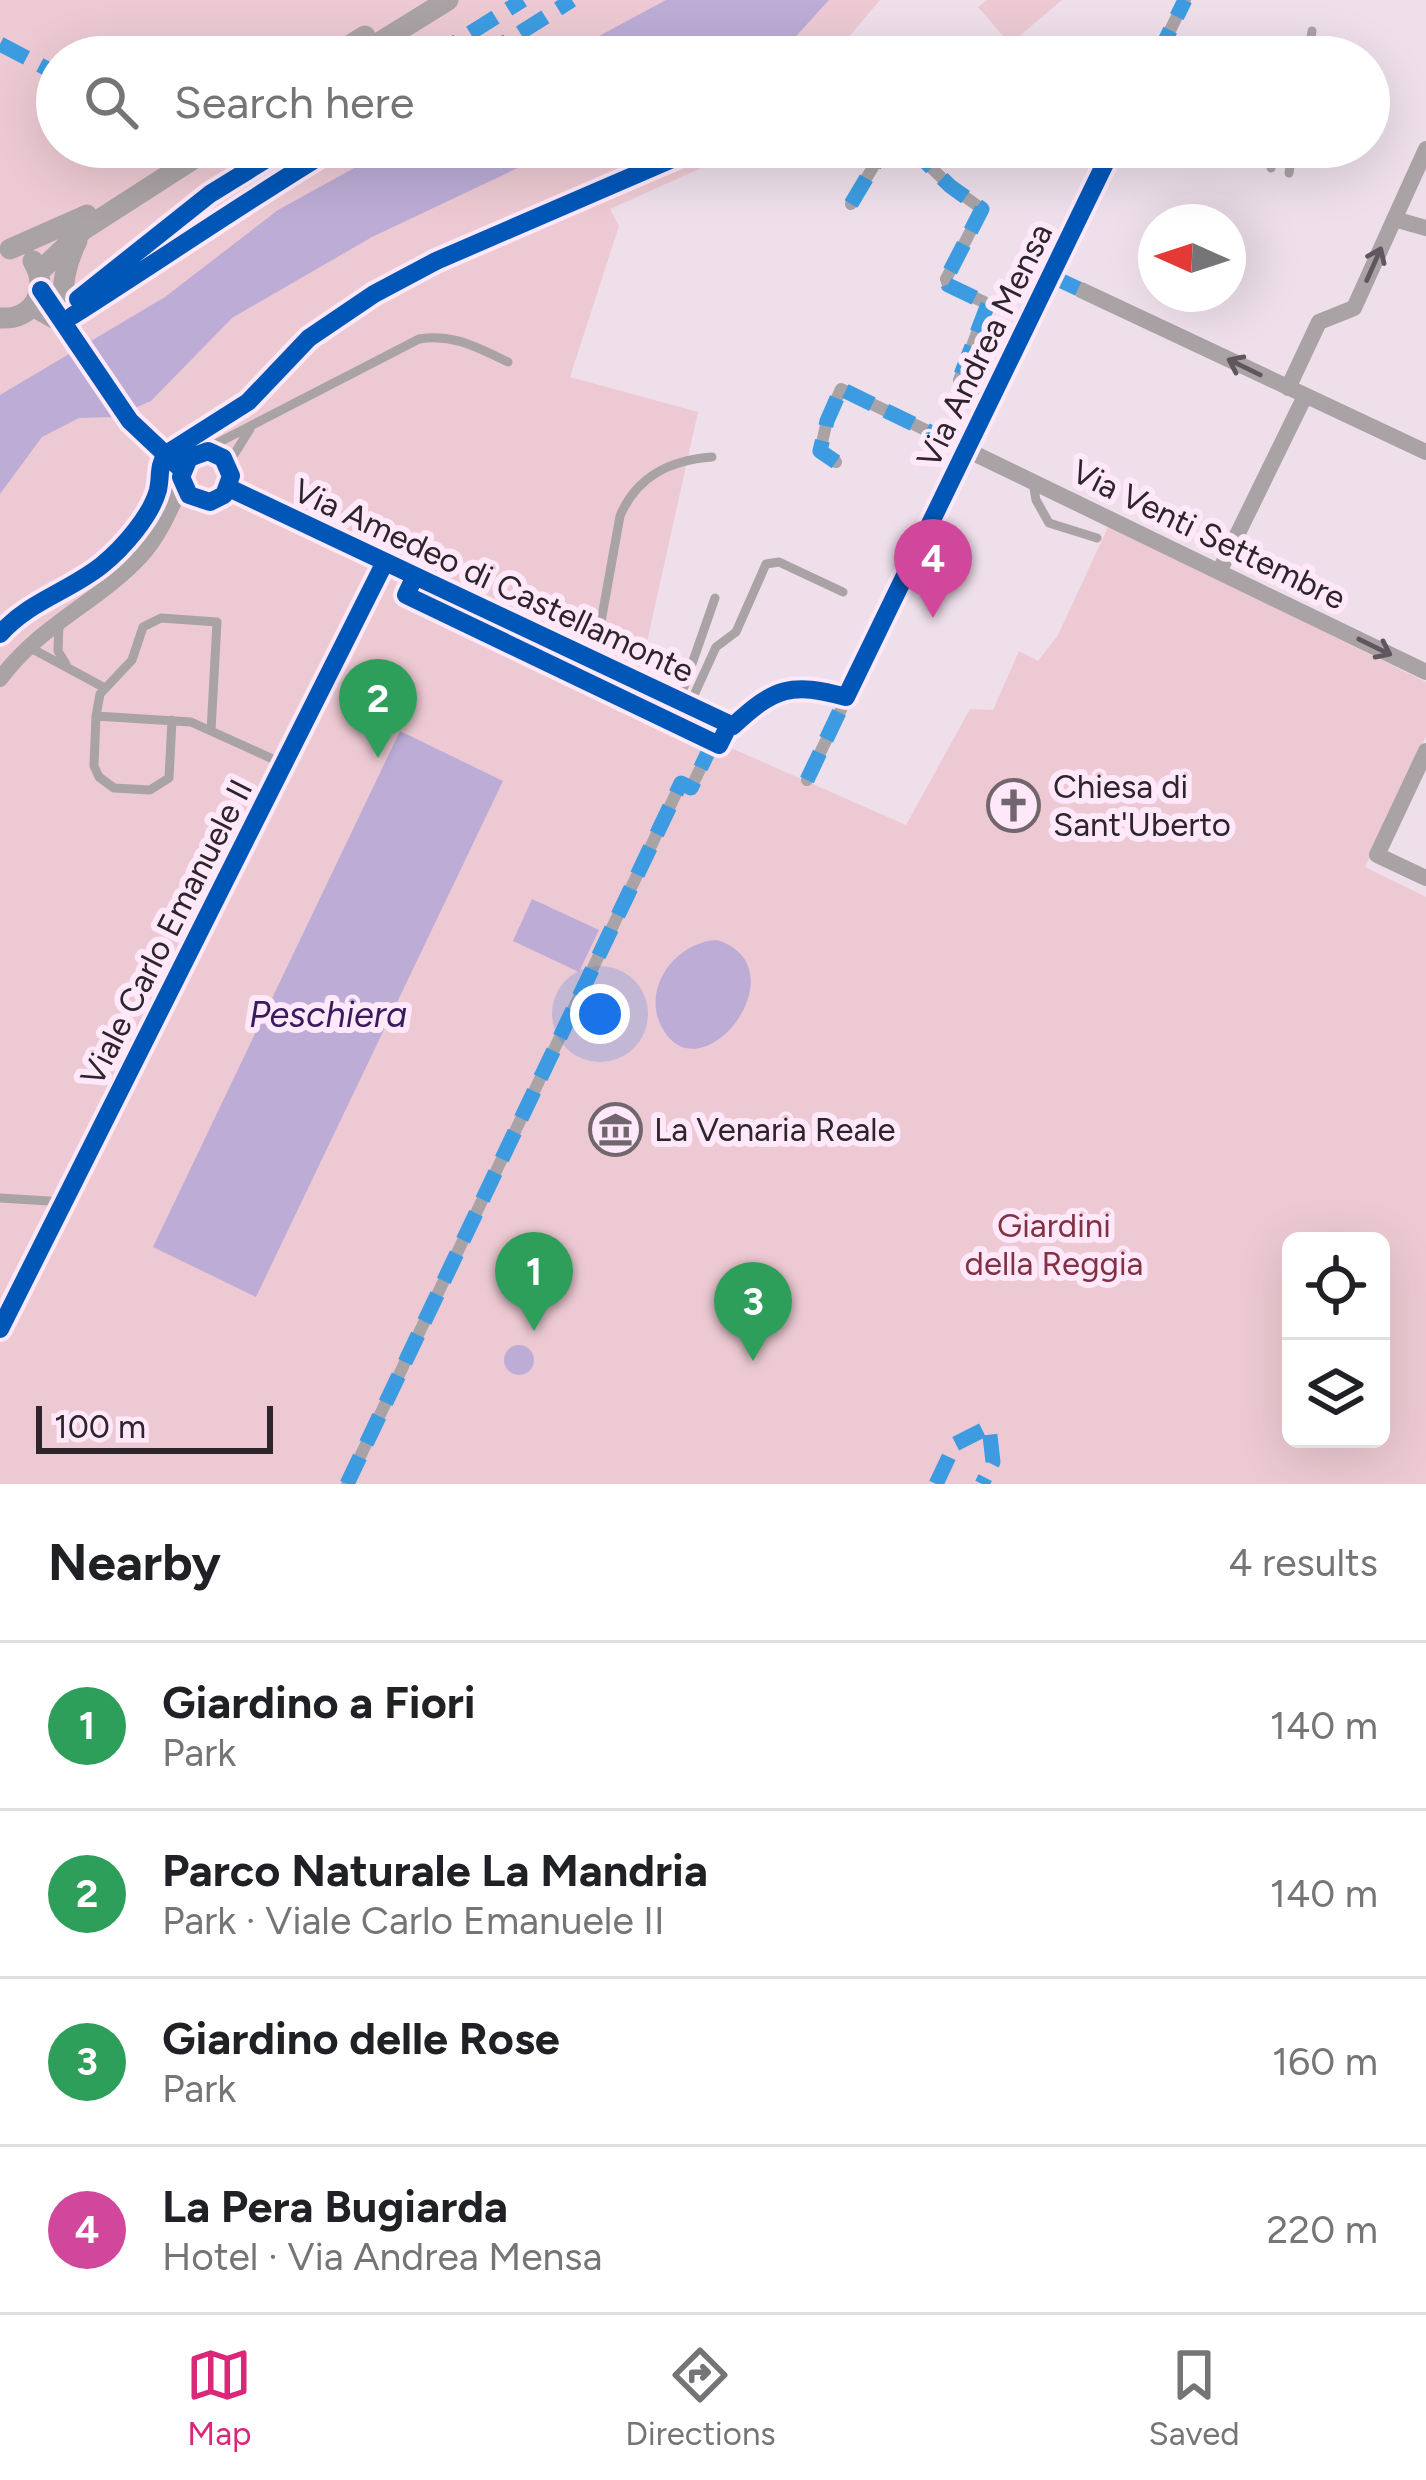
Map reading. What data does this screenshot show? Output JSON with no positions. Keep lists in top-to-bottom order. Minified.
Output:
{"streets":{"street":["Via Andrea Mensa","Via Venti Settembre","Via Amedeo di Castellamonte","Viale Carlo Emanuele II"]},"crossings":[["Via Andrea Mensa","Via Venti Settembre"],["Via Amedeo di Castellamonte","Viale Carlo Emanuele II"]],"one_way":["Via Venti Settembre"],"water":["Peschiera"],"parks":["Giardini della Reggia"],"places":{"church":["Chiesa di Sant'Uberto"],"museum":["La Venaria Reale"]},"scale_bar":"100 m","north":"left","page":{"search":"Search here","pins":["4","2","1","3"],"scale":"100 m","heading":["Nearby","4 results"],"list":[{"mark":"1","name":"Giardino a Fiori","note":"Park","value":"140 m"},{"mark":"2","name":"Parco Naturale La Mandria","note":"Park · Viale Carlo Emanuele II","value":"140 m"},{"mark":"3","name":"Giardino delle Rose","note":"Park","value":"160 m"},{"mark":"4","name":"La Pera Bugiarda","note":"Hotel · Via Andrea Mensa","value":"220 m"}],"nav":["Map","Directions","Saved"]}}
